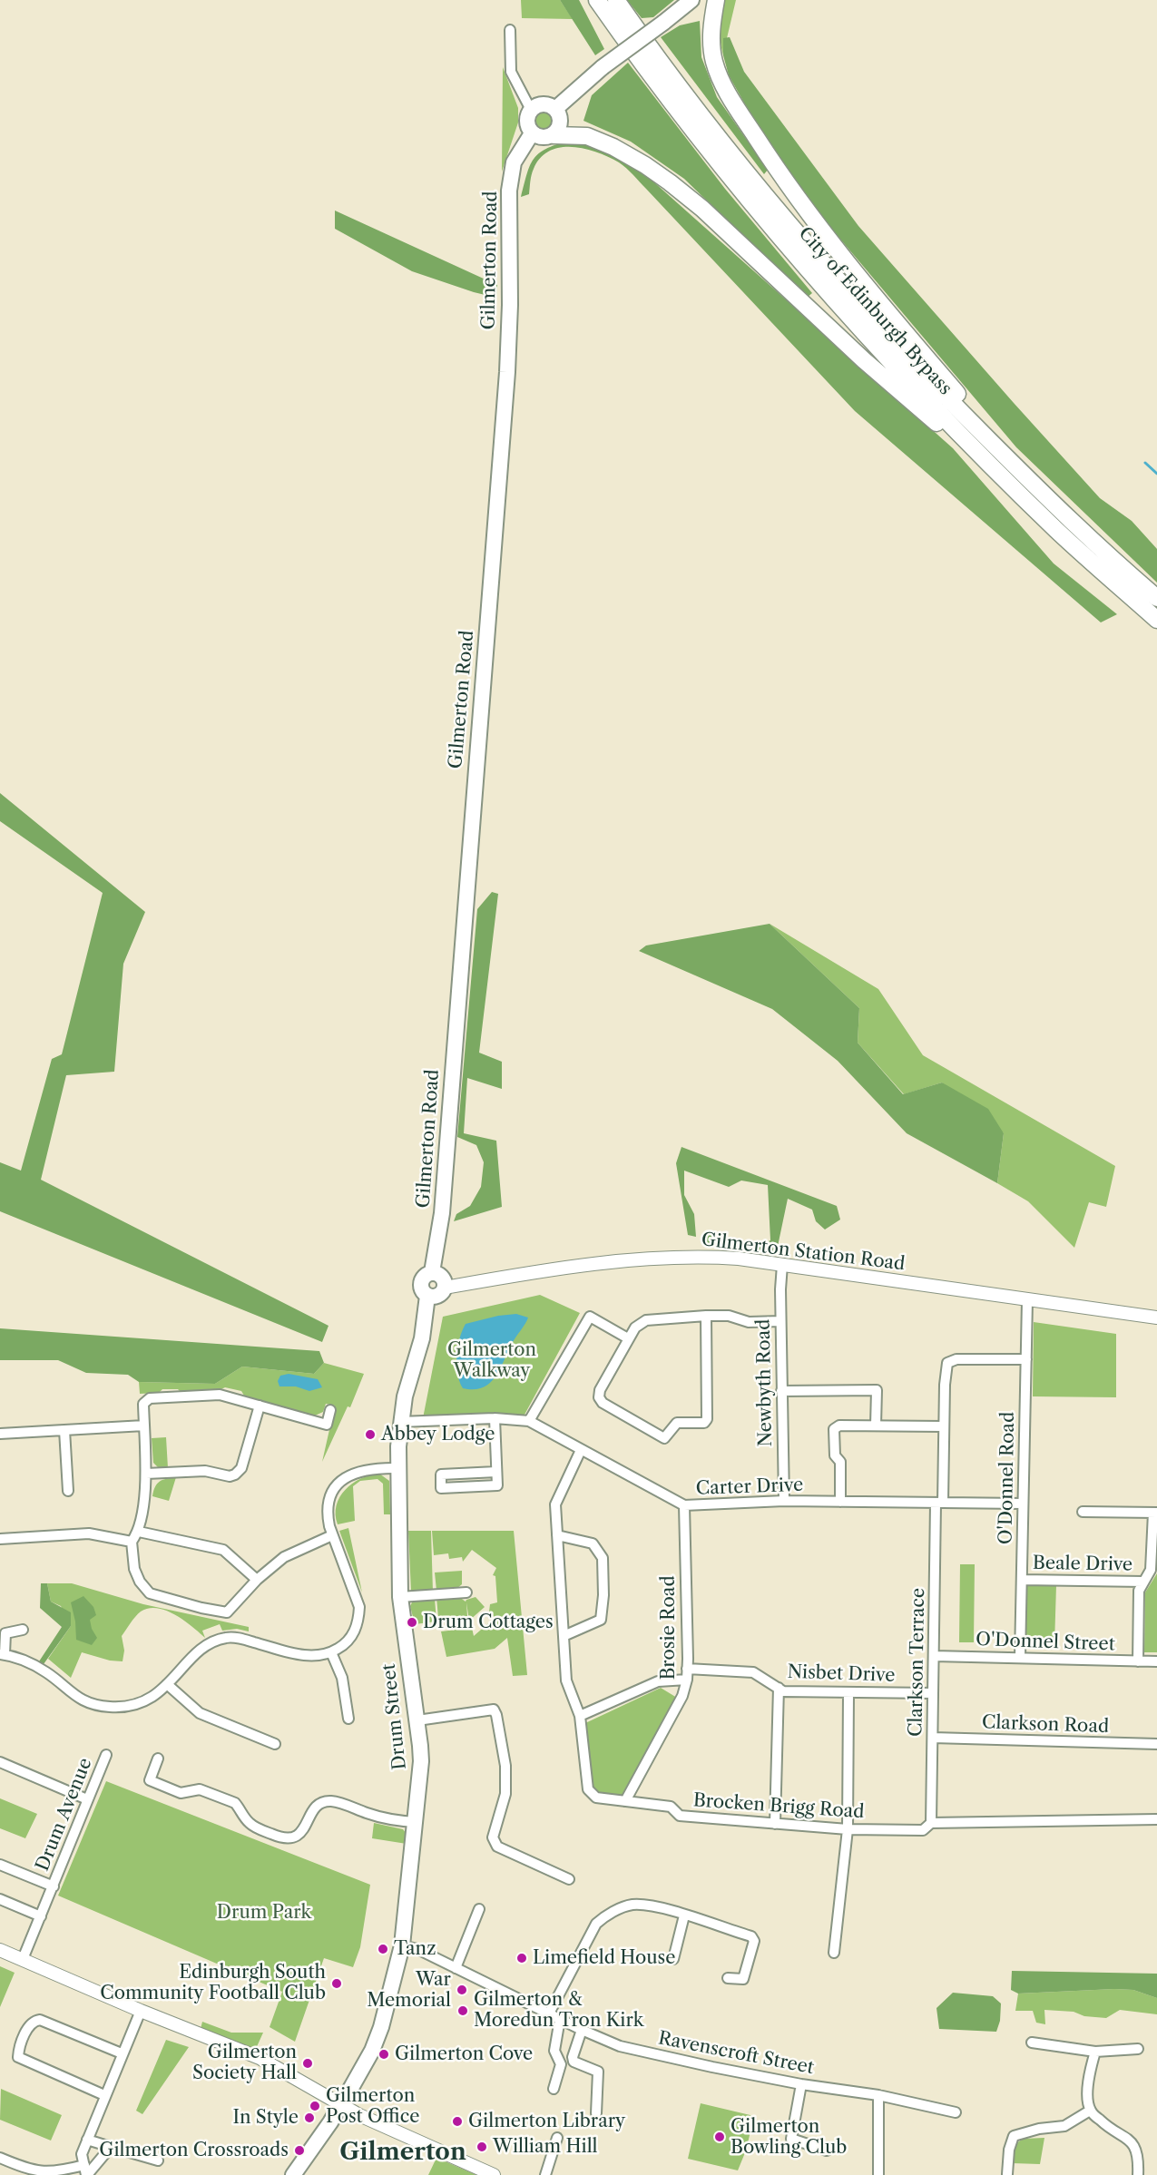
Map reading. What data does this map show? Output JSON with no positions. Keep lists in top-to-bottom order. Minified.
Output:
{"streets":{"highway":["City of Edinburgh Bypass"],"main road":["Gilmerton Road","Drum Street"],"street":["Gilmerton Station Road","Newbyth Road","O'Donnel Road","Carter Drive","Beale Drive","Brosie Road","O'Donnel Street","Clarkson Terrace","Nisbet Drive","Clarkson Road","Brocken Brigg Road","Drum Avenue","Ravenscroft Street"]},"crossings":[["Gilmerton Road","Gilmerton Station Road"],["Gilmerton Road","Drum Street"],["Gilmerton Station Road","Newbyth Road"],["Gilmerton Station Road","O'Donnel Road"],["Gilmerton Station Road","Drum Street"],["Newbyth Road","Carter Drive"],["O'Donnel Road","Carter Drive"],["O'Donnel Road","Beale Drive"],["O'Donnel Road","O'Donnel Street"],["O'Donnel Road","Clarkson Terrace"],["Carter Drive","Brosie Road"],["Carter Drive","Clarkson Terrace"],["Carter Drive","Drum Street"],["Carter Drive","Brocken Brigg Road"],["Brosie Road","Nisbet Drive"],["Brosie Road","Brocken Brigg Road"],["O'Donnel Street","Clarkson Terrace"],["Clarkson Terrace","Nisbet Drive"],["Clarkson Terrace","Clarkson Road"],["Clarkson Terrace","Brocken Brigg Road"],["Drum Street","Ravenscroft Street"]],"districts":["Gilmerton"],"parks":["Gilmerton Walkway","Drum Park"],"places":["Abbey Lodge","Drum Cottages","Tanz","Limefield House","Edinburgh South Community Football Club","War Memorial","Gilmerton & Moredun Tron Kirk","Gilmerton Cove","Gilmerton Society Hall","Gilmerton Post Office","In Style","Gilmerton Library","Gilmerton Bowling Club","William Hill","Gilmerton Crossroads"]}
